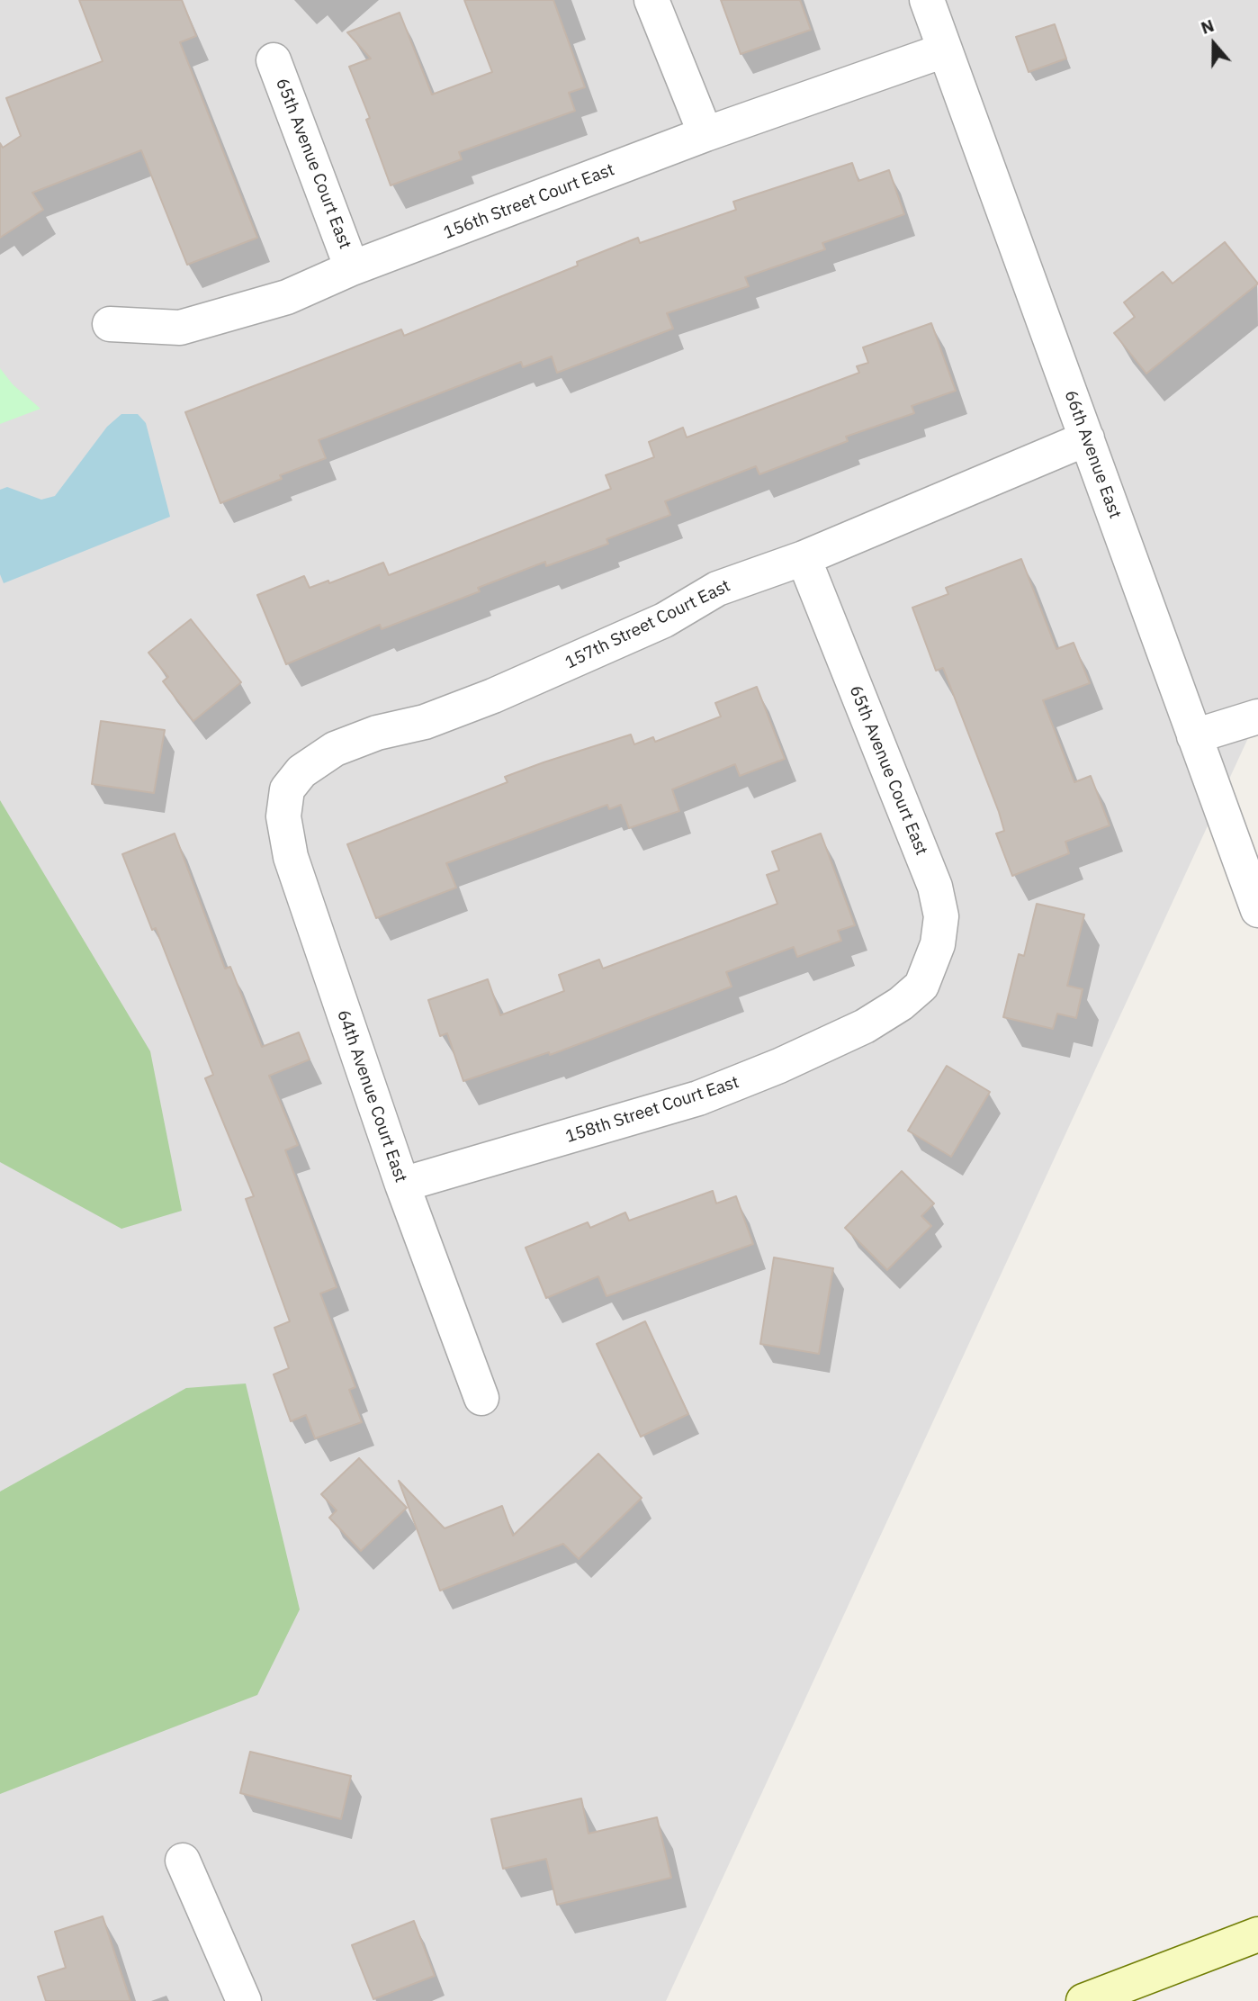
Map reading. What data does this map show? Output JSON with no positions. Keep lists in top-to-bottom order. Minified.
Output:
{"streets":{"street":["65th Avenue Court East","156th Street Court East","66th Avenue East","157th Street Court East","64th Avenue Court East","158th Street Court East"]},"crossings":[["65th Avenue Court East","156th Street Court East"],["65th Avenue Court East","157th Street Court East"],["65th Avenue Court East","158th Street Court East"],["156th Street Court East","66th Avenue East"],["66th Avenue East","157th Street Court East"],["157th Street Court East","64th Avenue Court East"],["64th Avenue Court East","158th Street Court East"]],"north":"top"}
